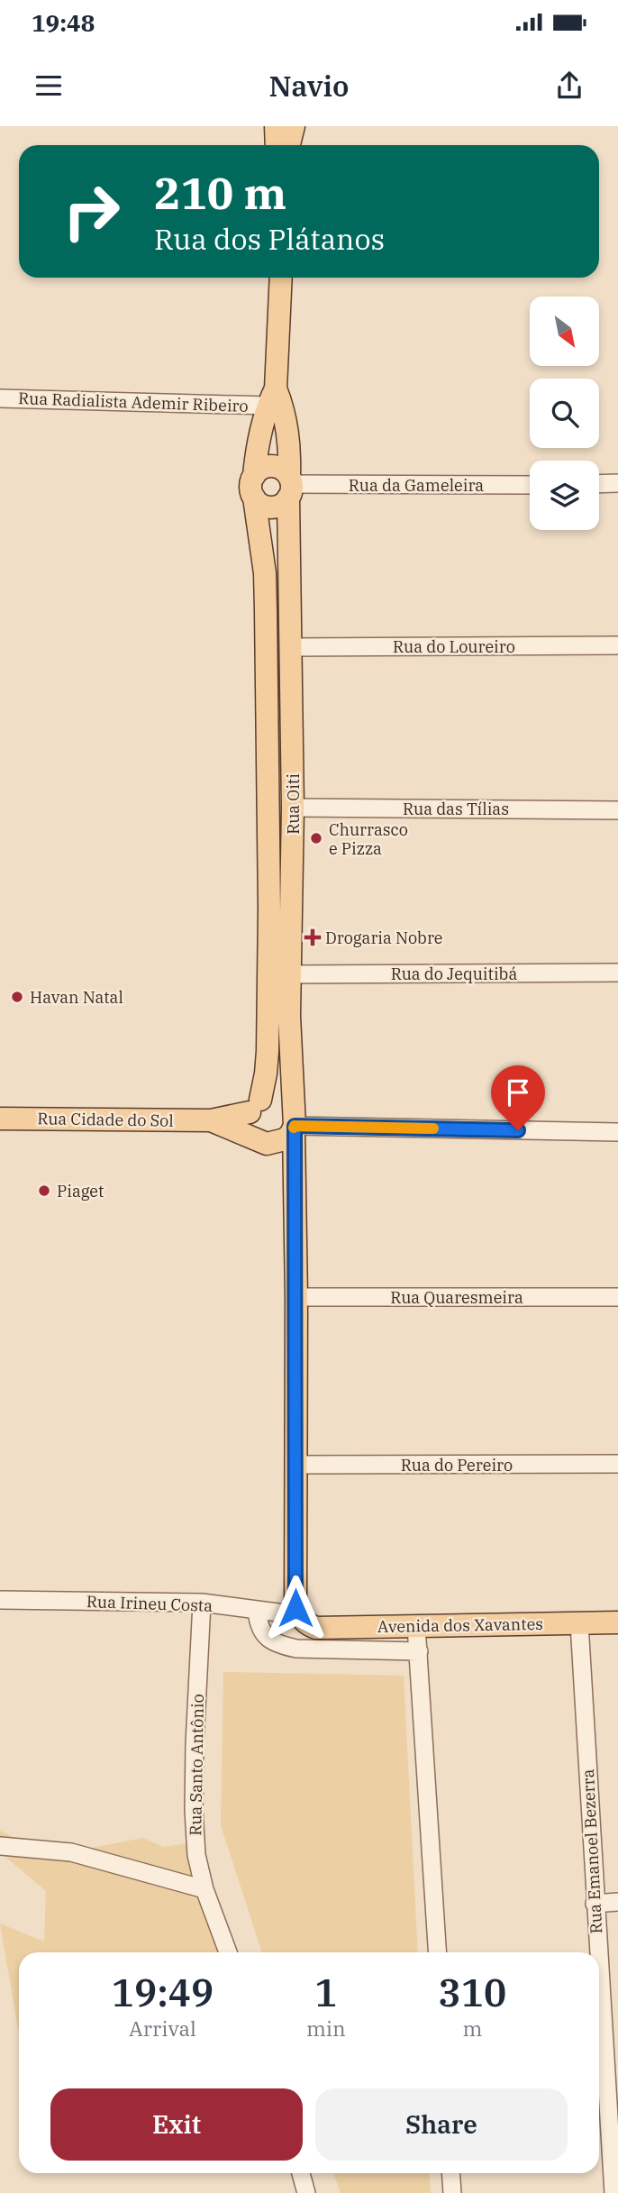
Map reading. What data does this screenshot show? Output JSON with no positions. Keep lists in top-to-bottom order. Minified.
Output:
{"streets":{"main road":["Rua Oiti","Rua Cidade do Sol","Avenida dos Xavantes"],"street":["Rua Radialista Ademir Ribeiro","Rua da Gameleira","Rua do Loureiro","Rua das Tílias","Rua do Jequitibá","Rua Quaresmeira","Rua do Pereiro","Rua Irineu Costa","Rua Santo Antônio","Rua Emanoel Bezerra"]},"crossings":[["Rua Radialista Ademir Ribeiro","Rua Oiti"],["Rua da Gameleira","Rua Oiti"],["Rua do Loureiro","Rua Oiti"],["Rua Oiti","Rua das Tílias"],["Rua Oiti","Rua do Jequitibá"],["Rua Oiti","Rua Cidade do Sol"],["Rua Oiti","Rua Quaresmeira"],["Rua Oiti","Rua do Pereiro"],["Rua Oiti","Rua Irineu Costa"],["Rua Oiti","Avenida dos Xavantes"],["Rua Irineu Costa","Avenida dos Xavantes"],["Rua Irineu Costa","Rua Santo Antônio"],["Avenida dos Xavantes","Rua Emanoel Bezerra"]],"places":{"other":["Churrasco e Pizza","Havan Natal","Piaget"],"health":["Drogaria Nobre"]},"north":"bottom right","page":{"status":"19:48","header":"Navio","turn":["210 m","Rua dos Plátanos"],"eta":["19:49","Arrival","1","min","310","m"],"buttons":["Exit","Share"]}}
